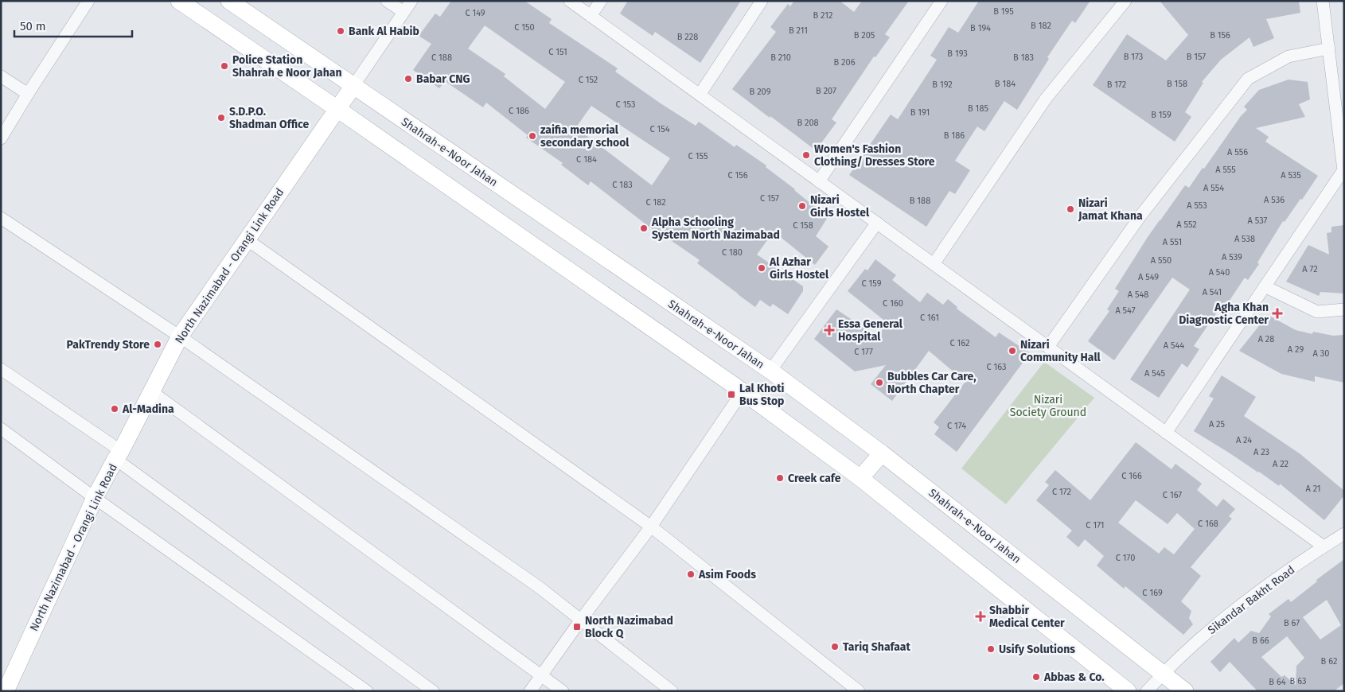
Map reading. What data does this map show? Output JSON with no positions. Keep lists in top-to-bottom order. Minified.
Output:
{"streets":{"main road":["Shahrah-e-Noor Jahan","North Nazimabad - Orangi Link Road"],"street":["Sikandar Bakht Road"]},"crossings":[["Shahrah-e-Noor Jahan","North Nazimabad - Orangi Link Road"],["Shahrah-e-Noor Jahan","Sikandar Bakht Road"]],"parks":["Nizari Society Ground"],"places":{"other":["Bank Al Habib","Police Station Shahrah e Noor Jahan","Babar CNG","S.D.P.O. Shadman Office","zaifia memorial secondary school","Women's Fashion Clothing/ Dresses Store","Nizari Girls Hostel","Nizari Jamat Khana","Alpha Schooling System North Nazimabad","Al Azhar Girls Hostel","PakTrendy Store","Nizari Community Hall","Bubbles Car Care, North Chapter","Al-Madina","Creek cafe","Asim Foods","Tariq Shafaat","Usify Solutions","Abbas & Co."],"health":["Agha Khan Diagnostic Center","Essa General Hospital","Shabbir Medical Center"],"transit":["Lal Khoti Bus Stop","North Nazimabad Block Q"]},"house_numbers":["B 195","C 149","B 212","B 182","C 150","B 194","B 211","B 205","B 156","B 228","C 151","B 193","B 173","B 157","C 188","B 210","B 183","B 206","C 152","B 184","B 158","B 192","B 172","B 207","B 209","C 153","B 185","C 186","B 191","B 159","B 208","C 154","B 186","A 556","C 155","C 184","A 555","C 156","A 535","C 183","A 554","C 157","A 536","B 188","C 182","A 553","A 537","A 552","C 158","A 538","A 551","C 180","A 539","A 550","A 72","A 540","A 549","C 159","A 541","A 548","C 160","A 547","C 161","A 28","C 162","A 544","A 29","C 177","A 30","C 163","A 545","A 25","C 174","A 24","A 23","A 22","C 166","A 21","C 172","C 167","C 168","C 171","C 170","C 169","B 67","B 66","B 62","B 63","B 64"],"scale_bar":"50 m"}
